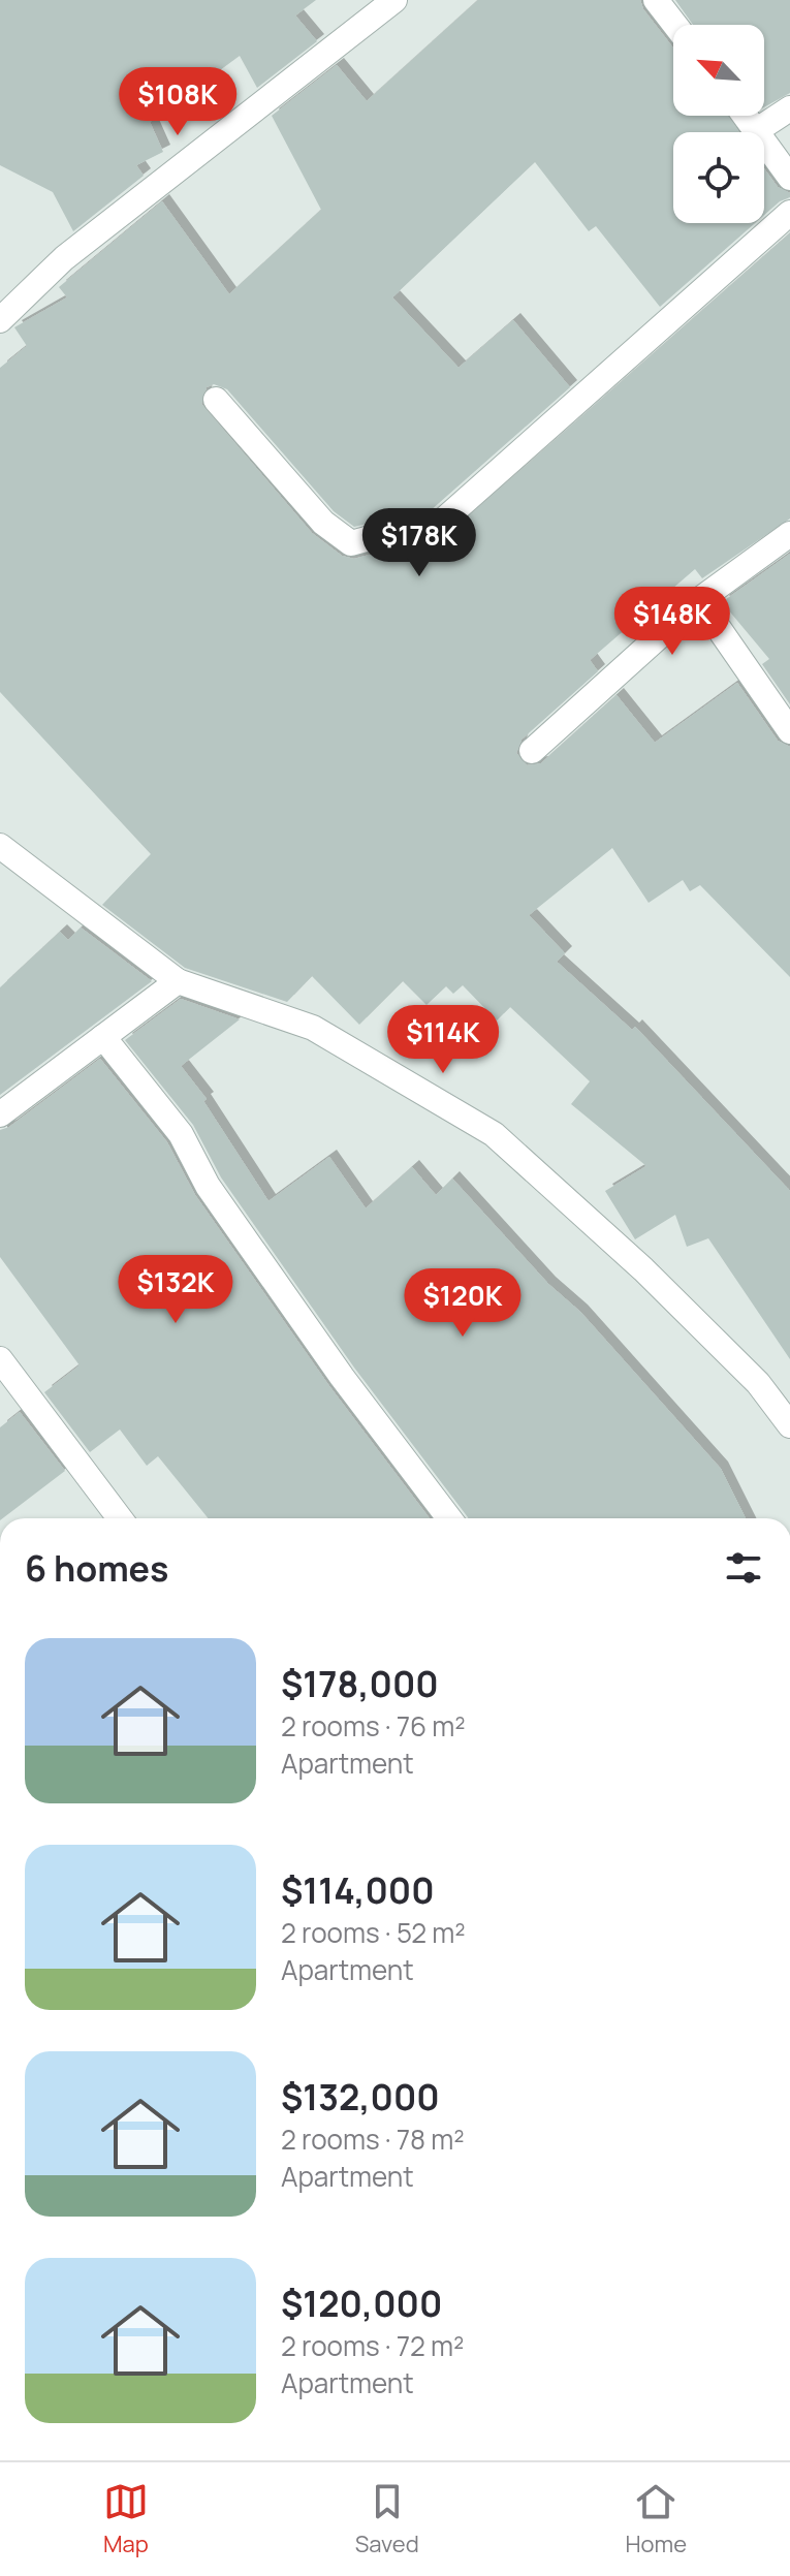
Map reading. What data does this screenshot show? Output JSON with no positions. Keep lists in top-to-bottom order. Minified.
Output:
{"north":"top left","page":{"price":["$108K","$178K","$148K","$114K","$132K","$120K"],"heading":"6 homes","list":[{"name":"$178,000","note":"2 rooms · 76 m² · Apartment"},{"name":"$114,000","note":"2 rooms · 52 m² · Apartment"},{"name":"$132,000","note":"2 rooms · 78 m² · Apartment"},{"name":"$120,000","note":"2 rooms · 72 m² · Apartment"}],"tabs":["Map","Saved","Home"]}}
